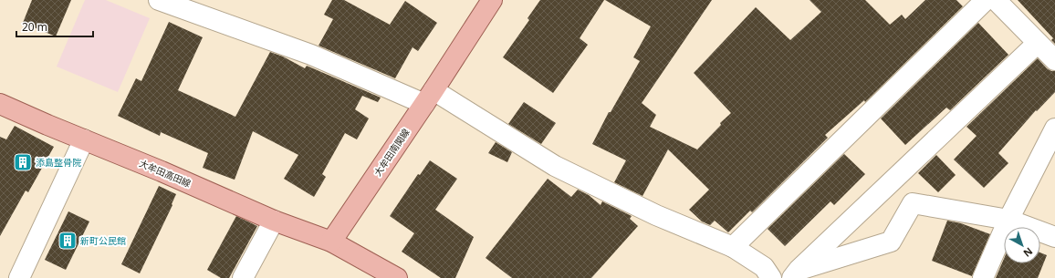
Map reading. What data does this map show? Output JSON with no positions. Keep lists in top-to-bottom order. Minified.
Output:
{"streets":{"main road":["大牟田南関線","大牟田高田線"]},"crossings":[["大牟田南関線","大牟田高田線"]],"places":{"building":["添島整骨院","新町公民館"]},"scale_bar":"20 m","north":"bottom right"}
